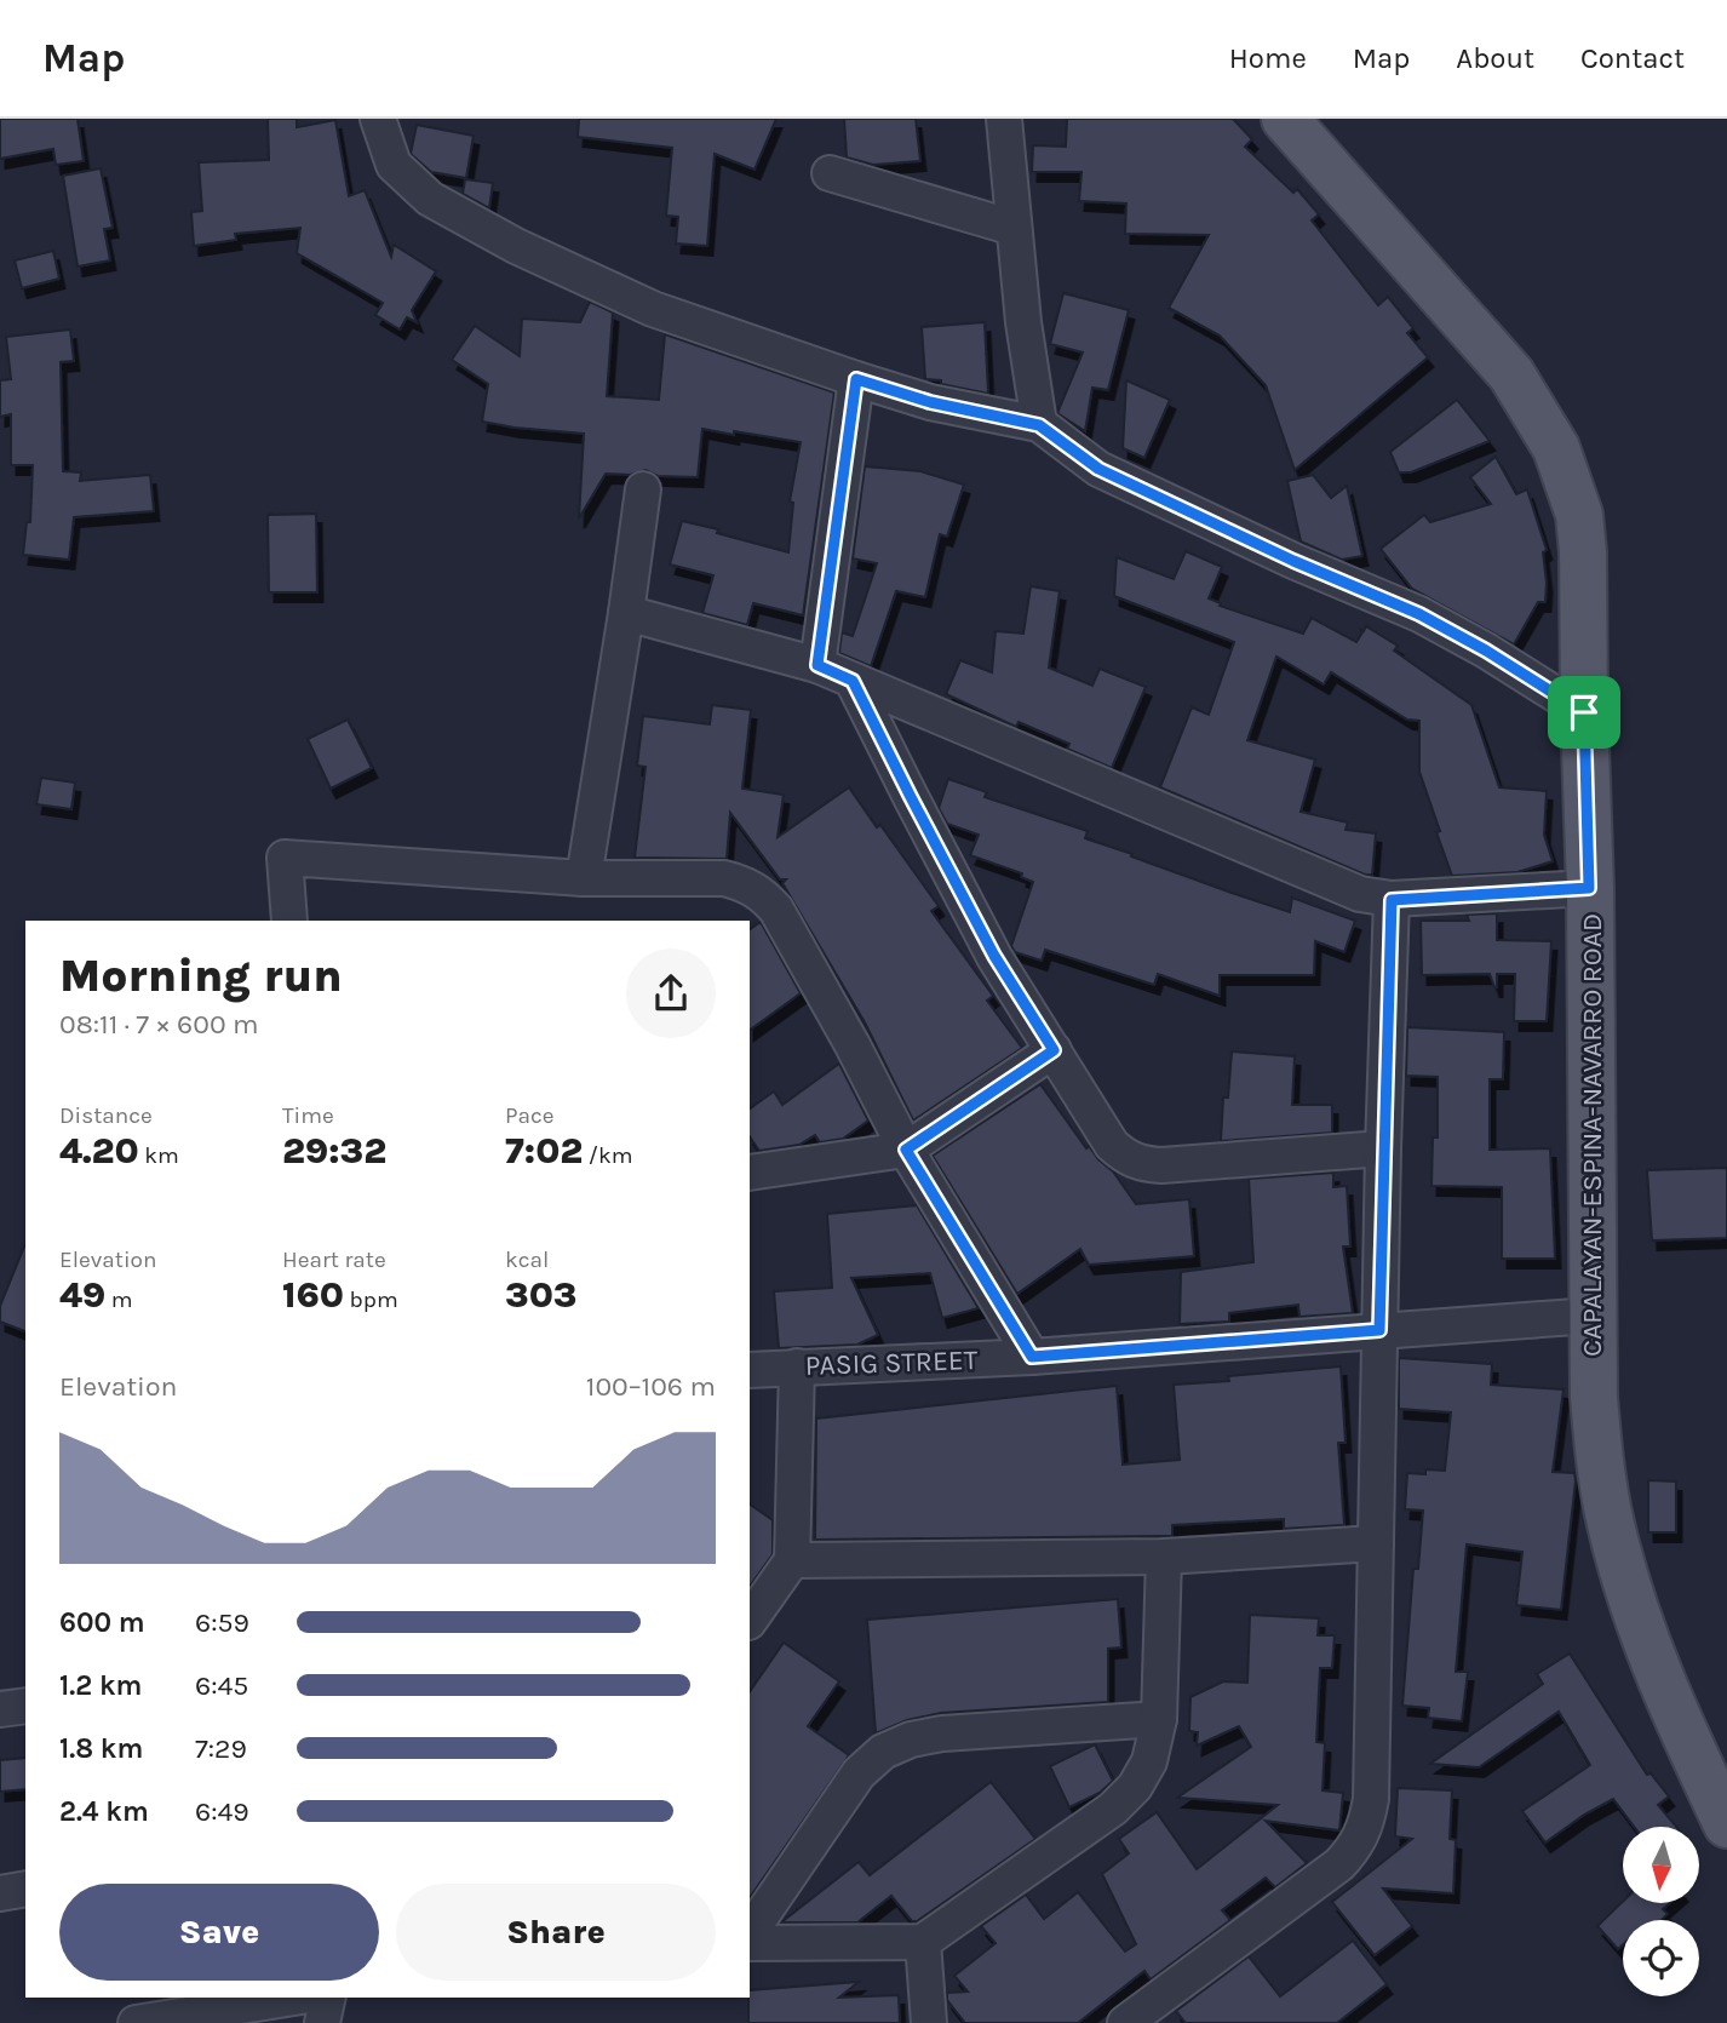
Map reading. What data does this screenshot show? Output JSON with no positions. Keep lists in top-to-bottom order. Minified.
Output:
{"streets":{"main road":["CAPALAYAN-ESPINA-NAVARRO ROAD"],"street":["PASIG STREET"]},"crossings":[["CAPALAYAN-ESPINA-NAVARRO ROAD","PASIG STREET"]],"north":"bottom","page":{"header":"Map","nav":["Home","Map","About","Contact"],"heading":["Morning run","08:11 · 7 × 600 m"],"stats":[["Distance","4.20 km"],["Time","29:32"],["Pace","7:02 /km"],["Elevation","49 m"],["Heart rate","160 bpm"],["kcal","303"]],"chart":["Elevation","100–106 m"],"list":[{"name":"600 m","note":"6:59"},{"name":"1.2 km","note":"6:45"},{"name":"1.8 km","note":"7:29"},{"name":"2.4 km","note":"6:49"}],"buttons":["Save","Share"]}}
